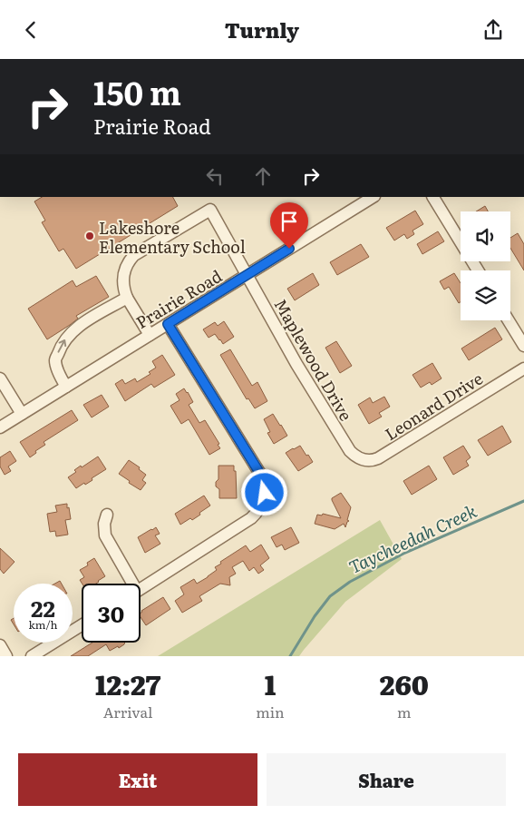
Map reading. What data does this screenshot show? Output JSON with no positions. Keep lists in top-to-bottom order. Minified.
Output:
{"streets":{"street":["Prairie Road","Maplewood Drive","Leonard Drive"]},"crossings":[["Prairie Road","Maplewood Drive"],["Maplewood Drive","Leonard Drive"]],"water":["Taycheedah Creek"],"places":["Lakeshore Elementary School"],"page":{"header":"Turnly","turn":["150 m","Prairie Road"],"speed":"22 km/h","limit":"30","eta":["12:27","Arrival","1","min","260","m"],"buttons":["Exit","Share"]}}
